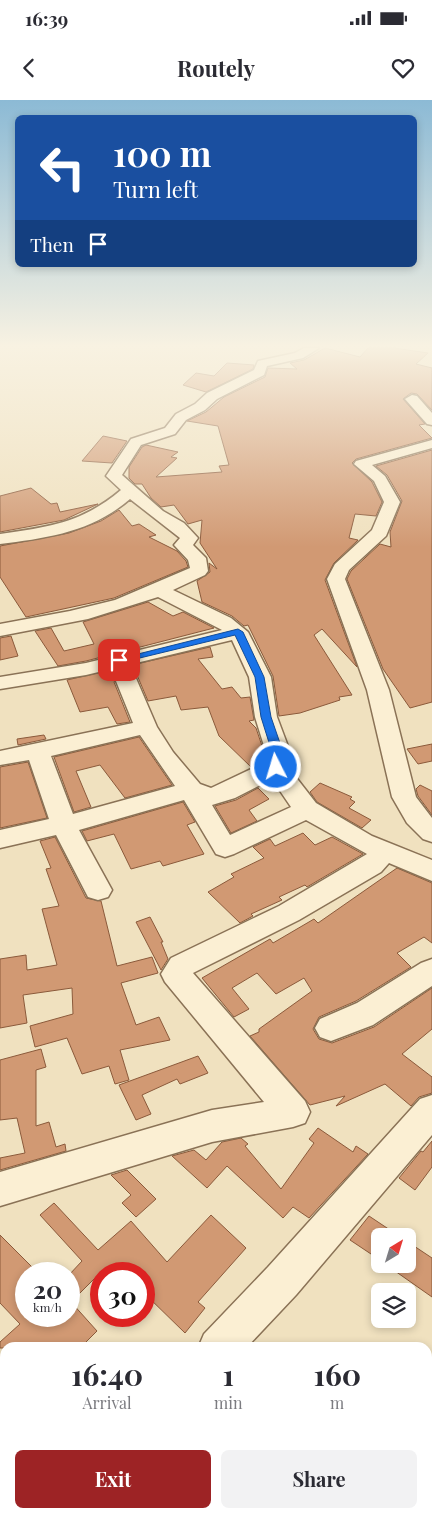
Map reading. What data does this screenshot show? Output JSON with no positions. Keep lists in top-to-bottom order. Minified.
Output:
{"north":"top right","page":{"status":"16:39","header":"Routely","turn":["100 m","Turn left"],"then":"Then","speed":"20 km/h","limit":"30","eta":["16:40","Arrival","1","min","160","m"],"buttons":["Exit","Share"]}}
